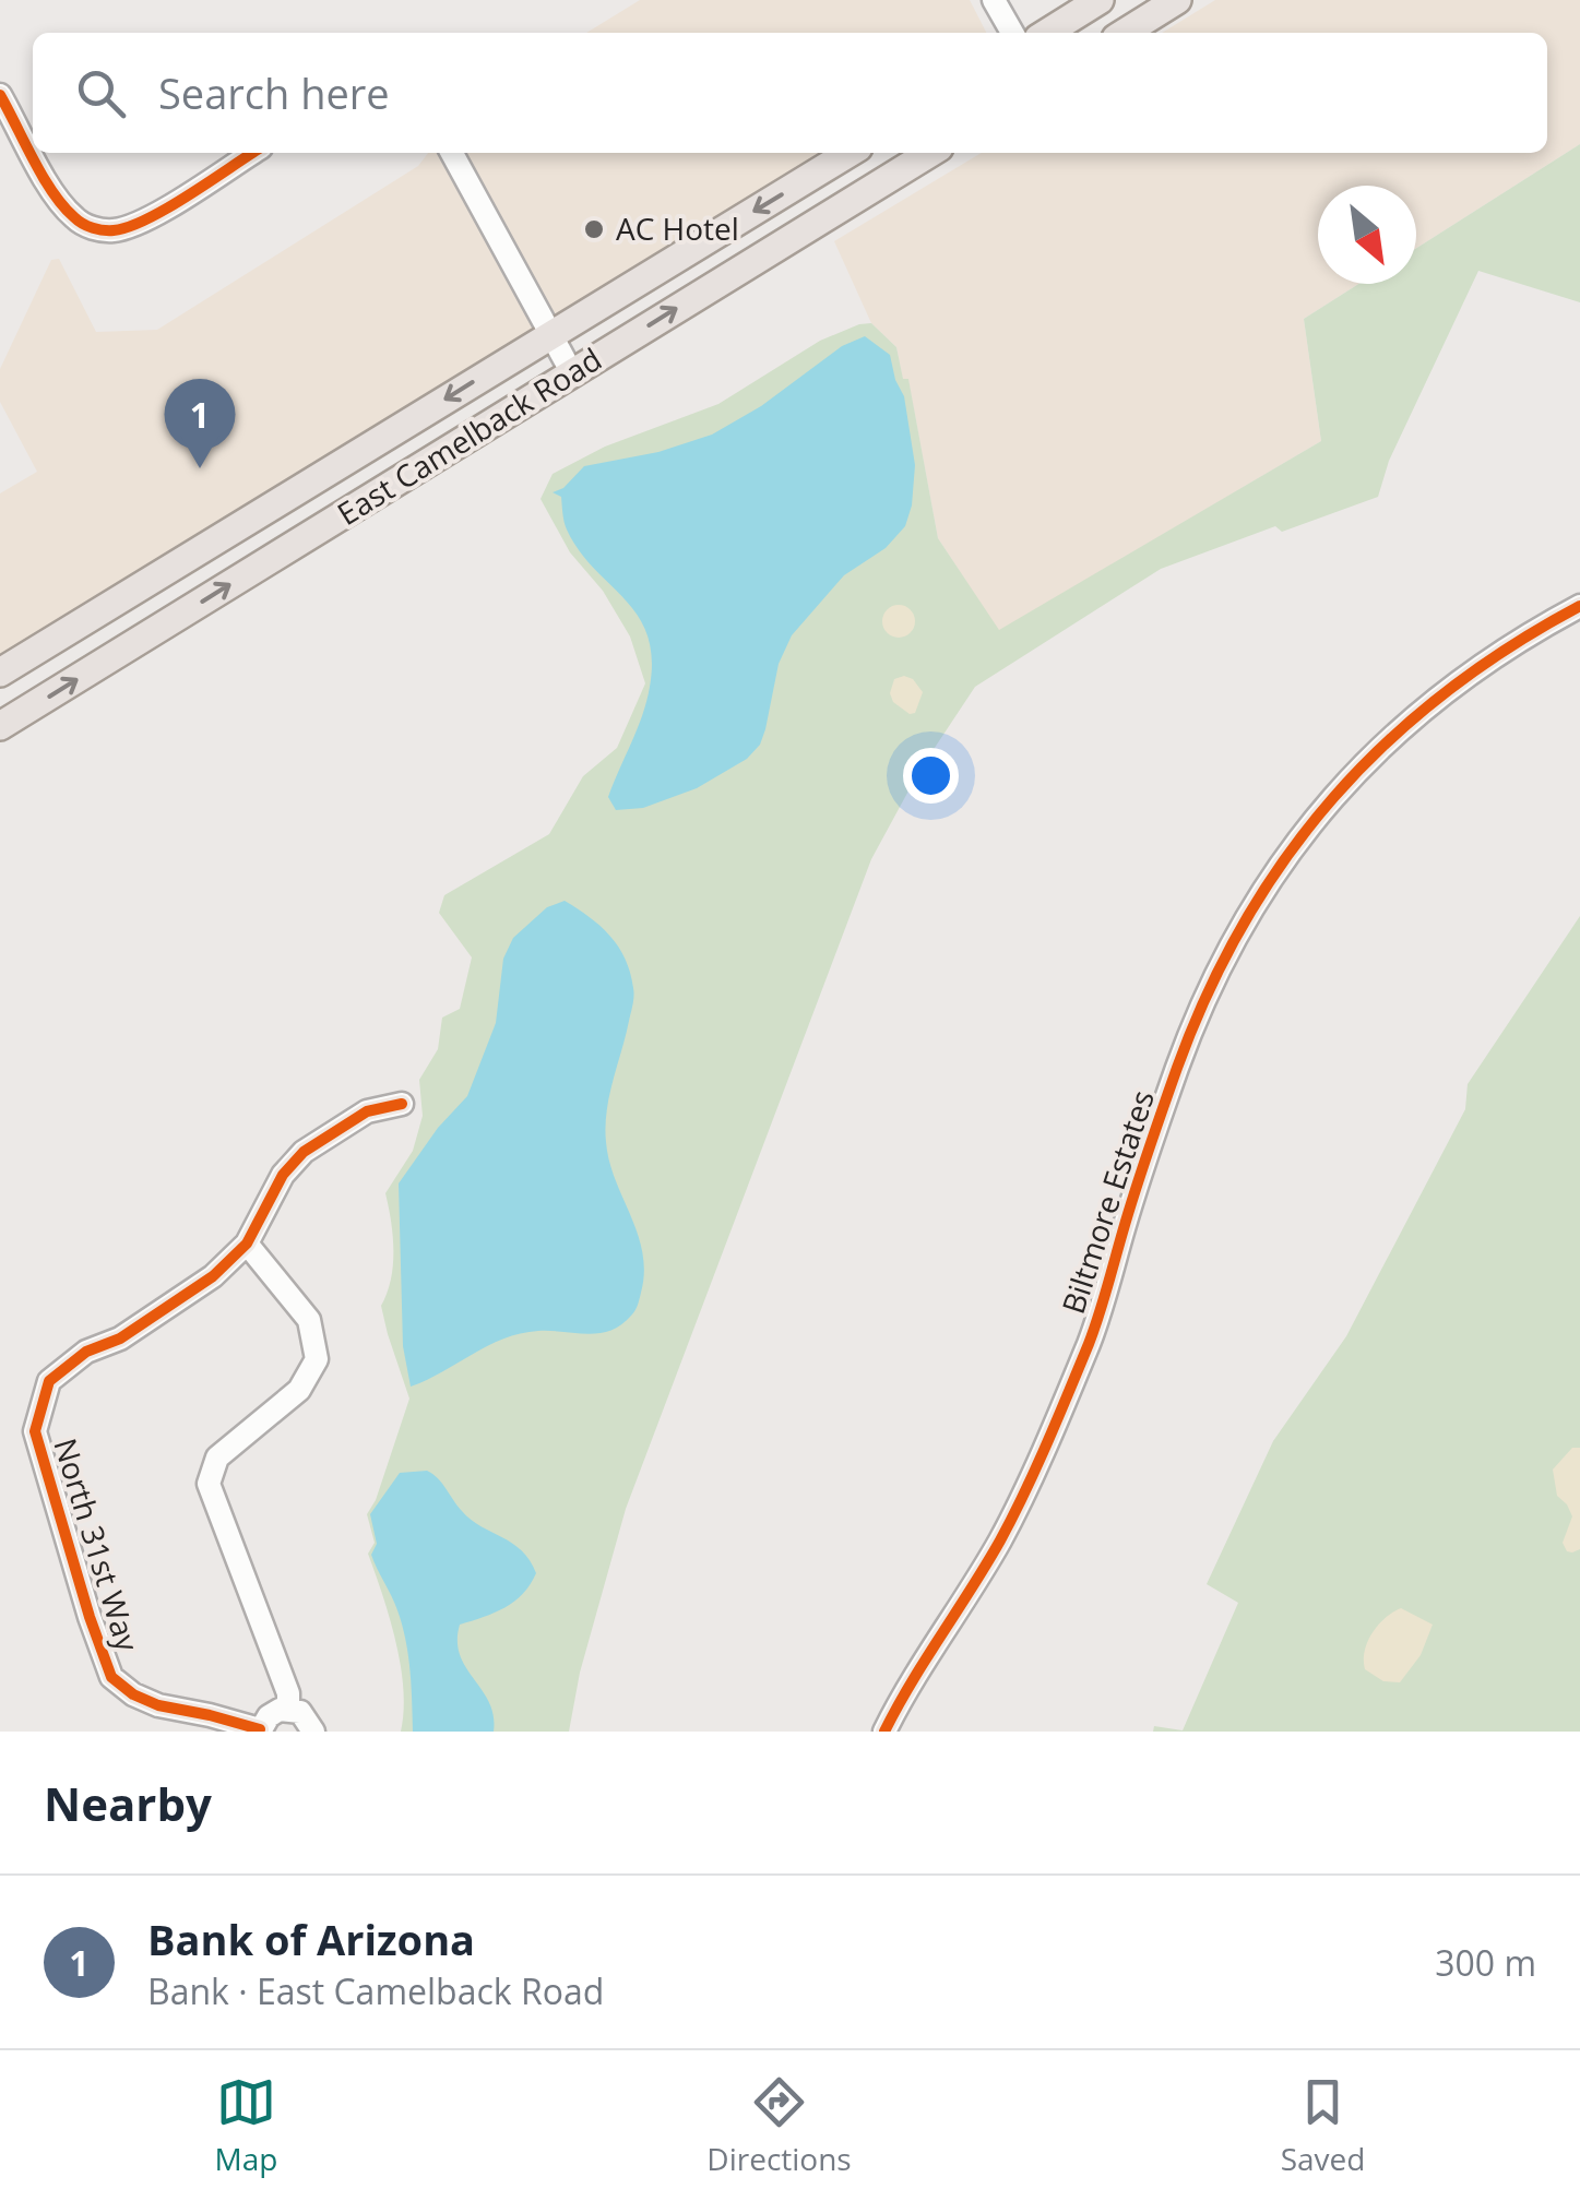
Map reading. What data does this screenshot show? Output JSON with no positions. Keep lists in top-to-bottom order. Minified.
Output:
{"streets":{"main road":["East Camelback Road"],"street":["Biltmore Estates","North 31st Way"]},"places":["AC Hotel"],"north":"bottom right","page":{"search":"Search here","pins":"1","heading":"Nearby","list":[{"mark":"1","name":"Bank of Arizona","note":"Bank · East Camelback Road","value":"300 m"}],"nav":["Map","Directions","Saved"]}}
